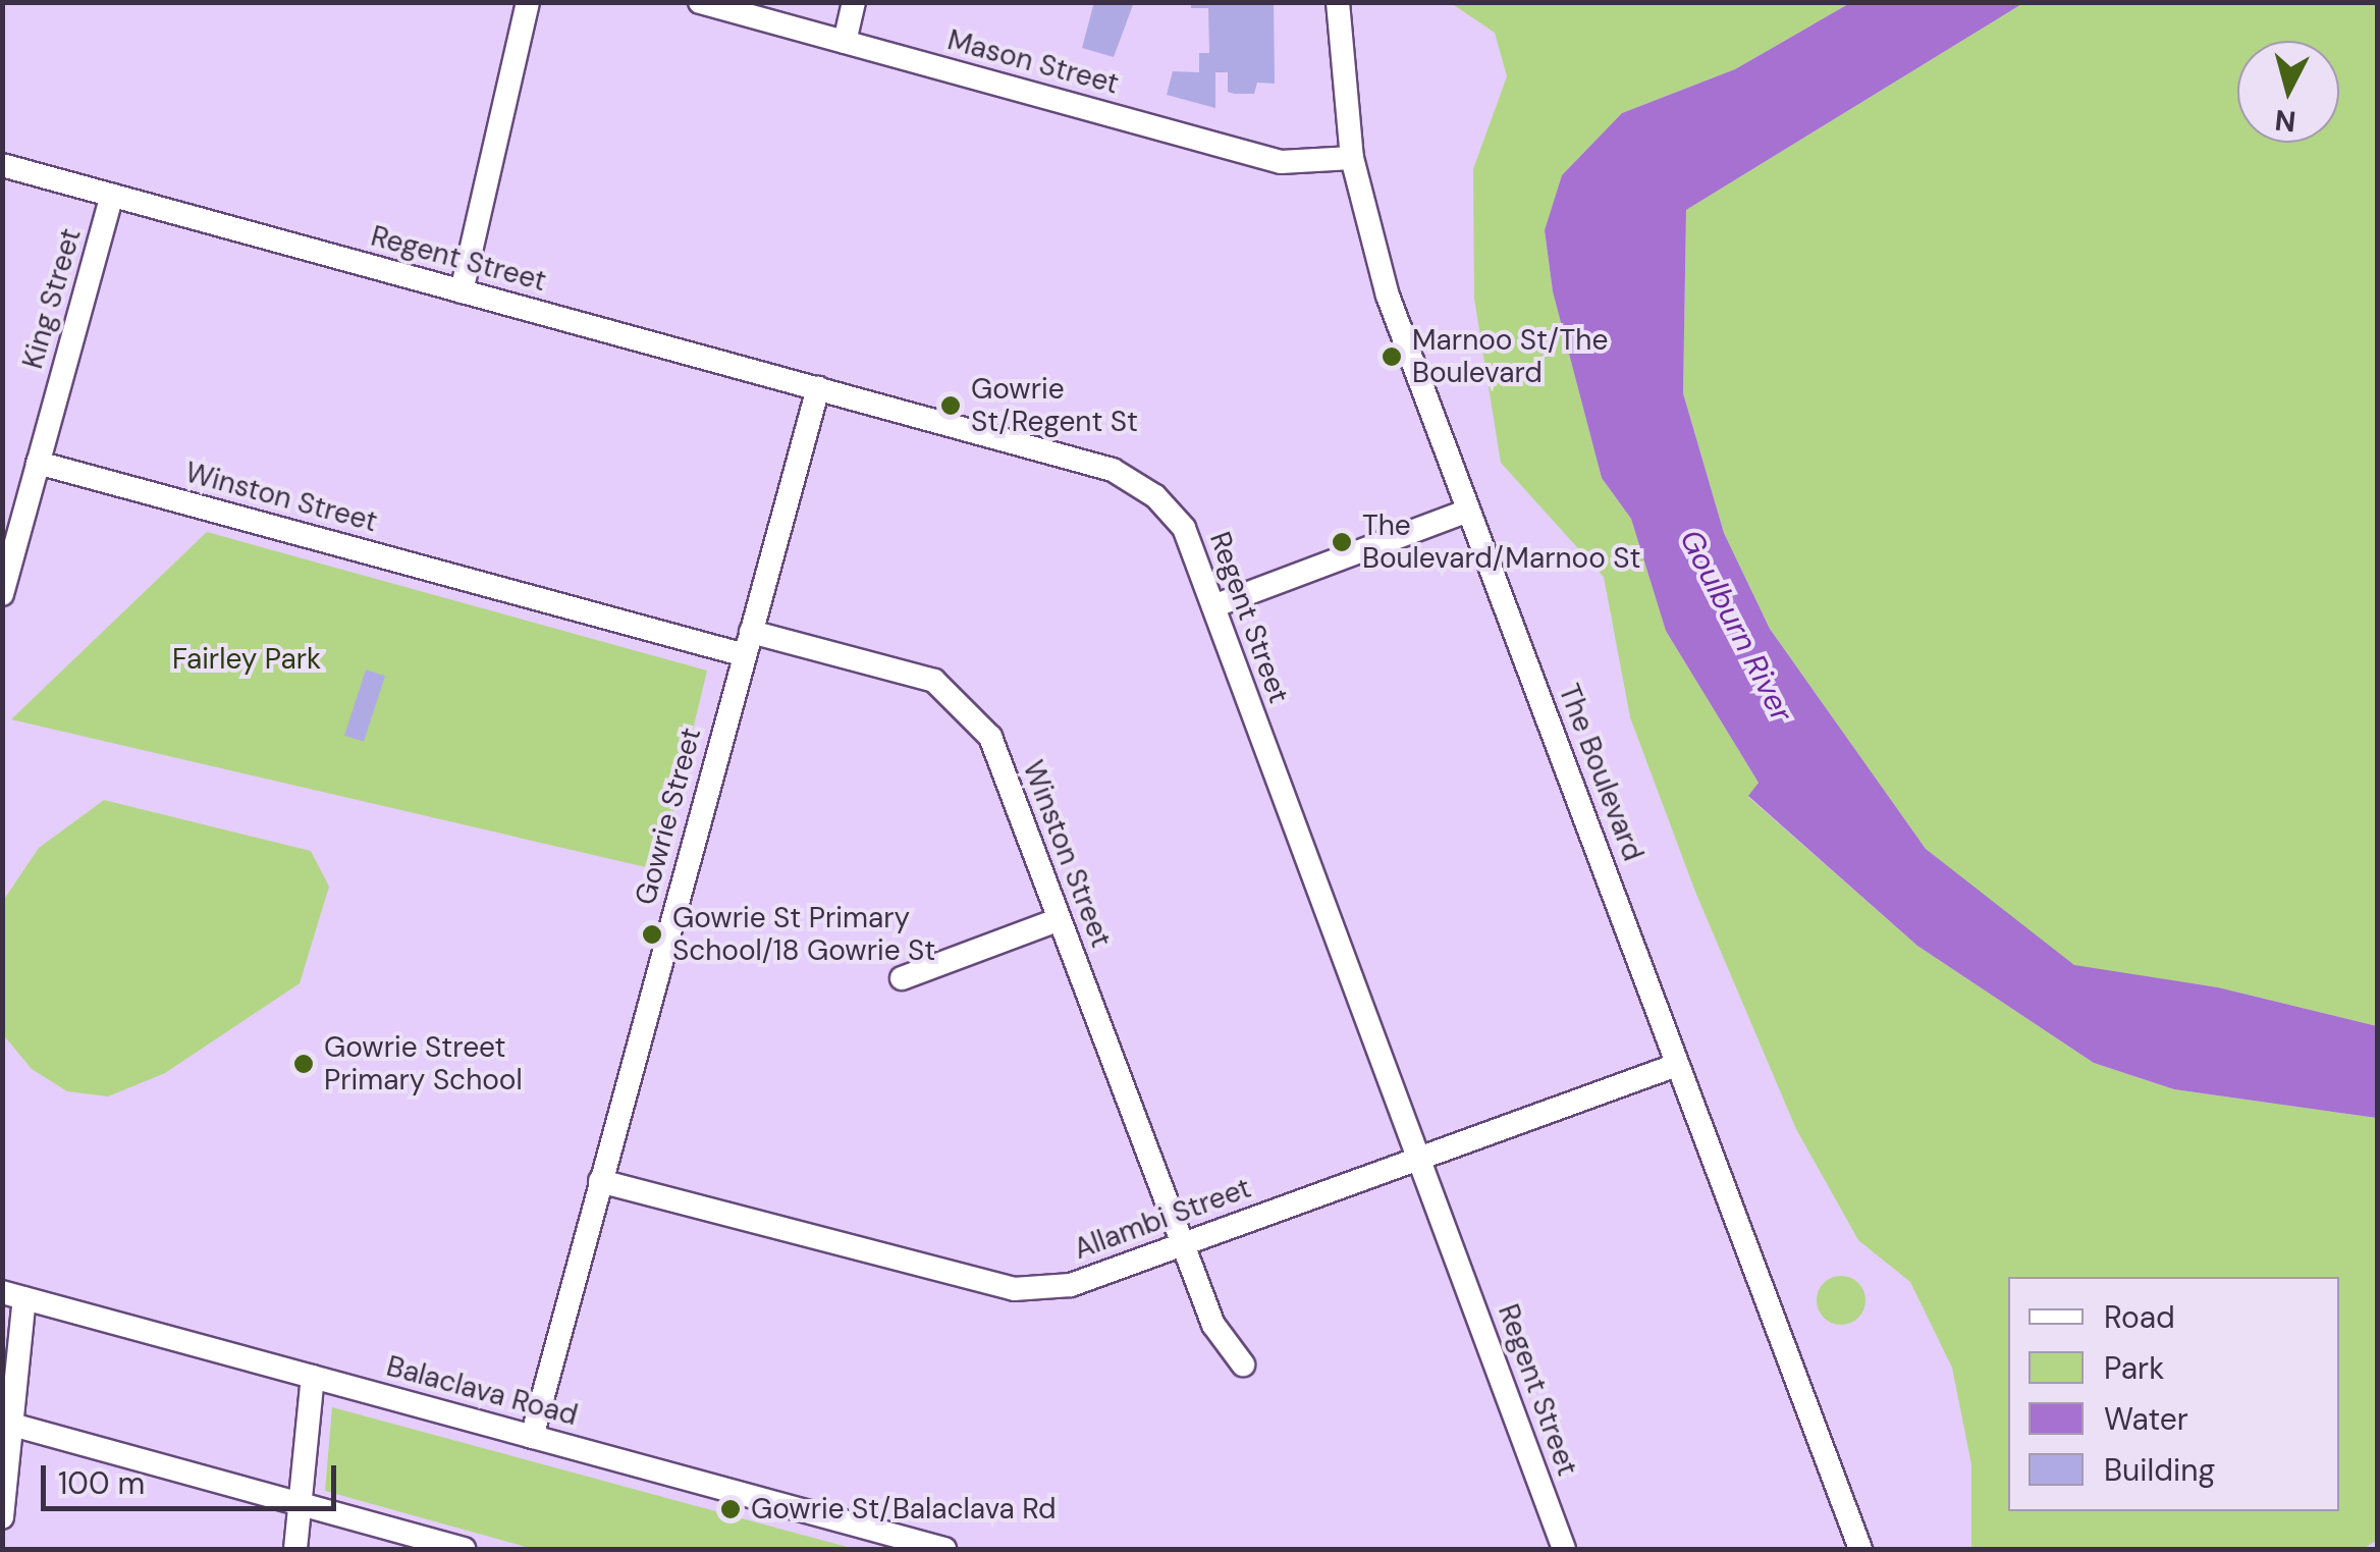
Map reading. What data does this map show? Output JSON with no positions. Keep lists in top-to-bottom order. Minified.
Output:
{"streets":{"street":["Mason Street","Regent Street","King Street","Winston Street","The Boulevard","Gowrie Street","Allambi Street","Balaclava Road"]},"crossings":[["Mason Street","The Boulevard"],["Regent Street","King Street"],["Regent Street","Gowrie Street"],["Regent Street","Allambi Street"],["King Street","Winston Street"],["Winston Street","Gowrie Street"],["Winston Street","Allambi Street"],["The Boulevard","Allambi Street"],["Gowrie Street","Allambi Street"],["Gowrie Street","Balaclava Road"]],"water":["Goulburn River"],"parks":["Fairley Park"],"places":["Marnoo St/The Boulevard","Gowrie St/Regent St","The Boulevard/Marnoo St","Gowrie St Primary School/18 Gowrie St","Gowrie Street Primary School","Gowrie St/Balaclava Rd"],"legend":["Road","Park","Water","Building"],"scale_bar":"100 m","north":"bottom"}
